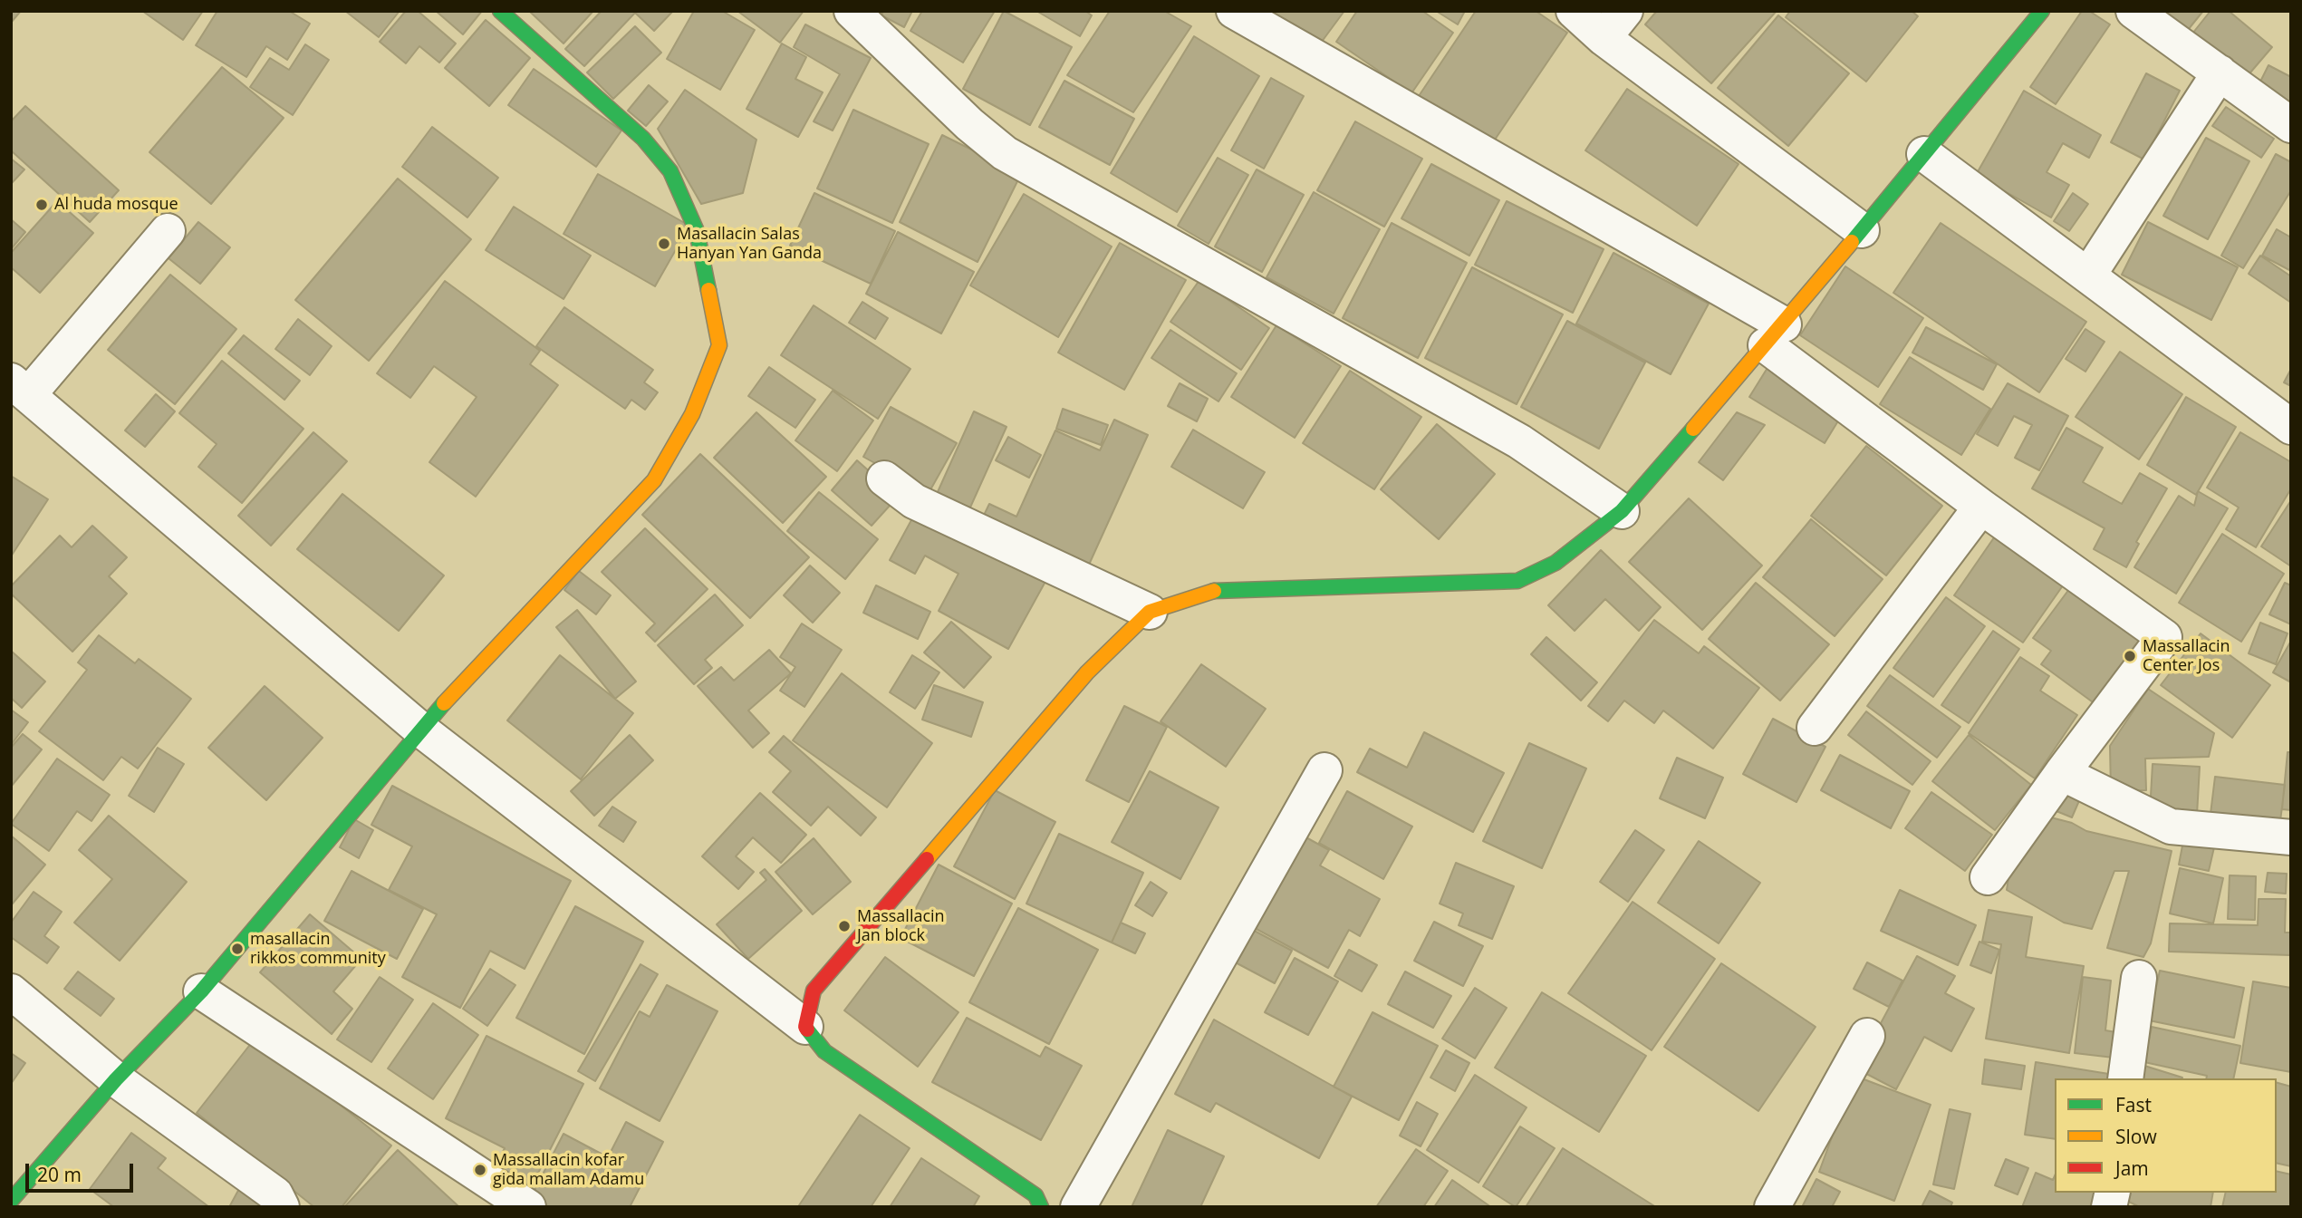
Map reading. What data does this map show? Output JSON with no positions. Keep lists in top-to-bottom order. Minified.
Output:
{"places":["Al huda mosque","Masallacin Salas Hanyan Yan Ganda","Massallacin Center Jos","Massallacin Jan block","masallacin rikkos community","Massallacin kofar gida mallam Adamu"],"legend":["Fast","Slow","Jam"],"scale_bar":"20 m"}
